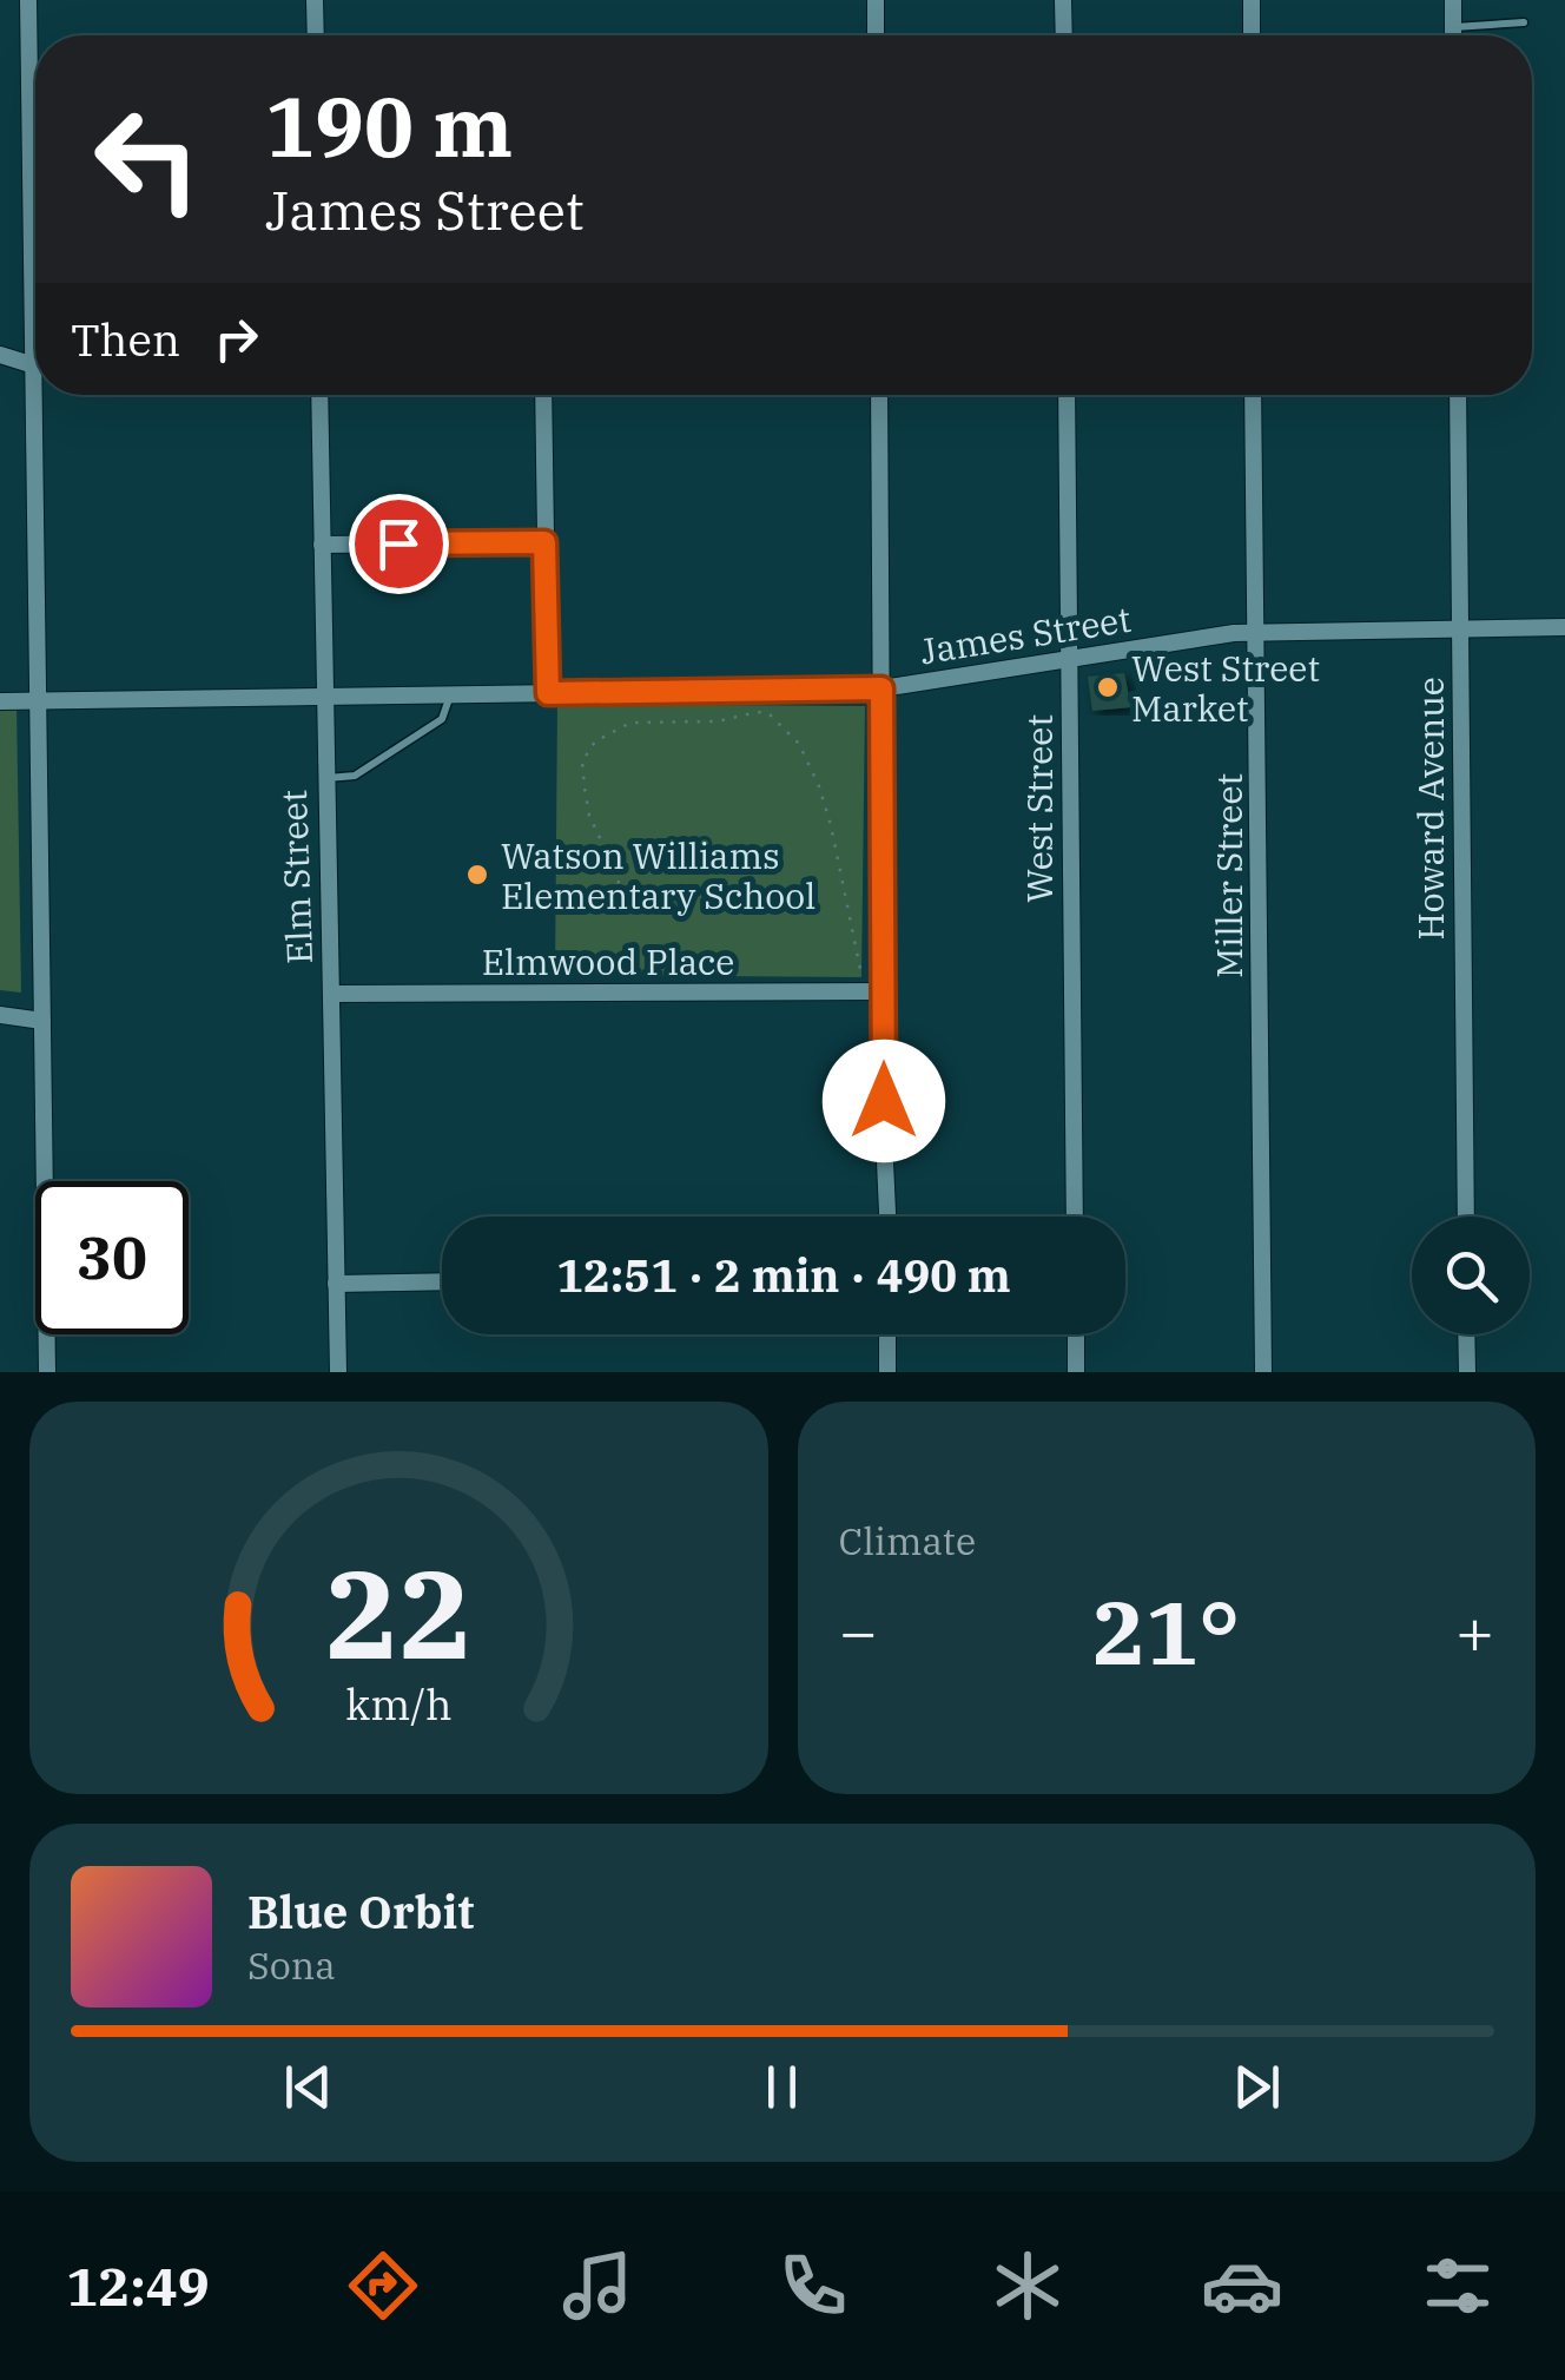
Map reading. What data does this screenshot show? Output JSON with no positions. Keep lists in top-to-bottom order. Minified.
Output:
{"streets":{"street":["James Street","West Street","Howard Avenue","Miller Street","Elm Street","Elmwood Place"]},"crossings":[["James Street","West Street"],["James Street","Howard Avenue"],["James Street","Miller Street"],["James Street","Elm Street"],["Elm Street","Elmwood Place"]],"places":["West Street Market","Watson Williams Elementary School"],"page":{"turn":["190 m","James Street"],"then":"Then","limit":"30","trip":"12:51 · 2 min · 490 m","tile":"Climate","heat":["−","21°","+"],"song":["Blue Orbit","Sona"],"tabs":"12:49","gauge":["22","km/h"]}}
